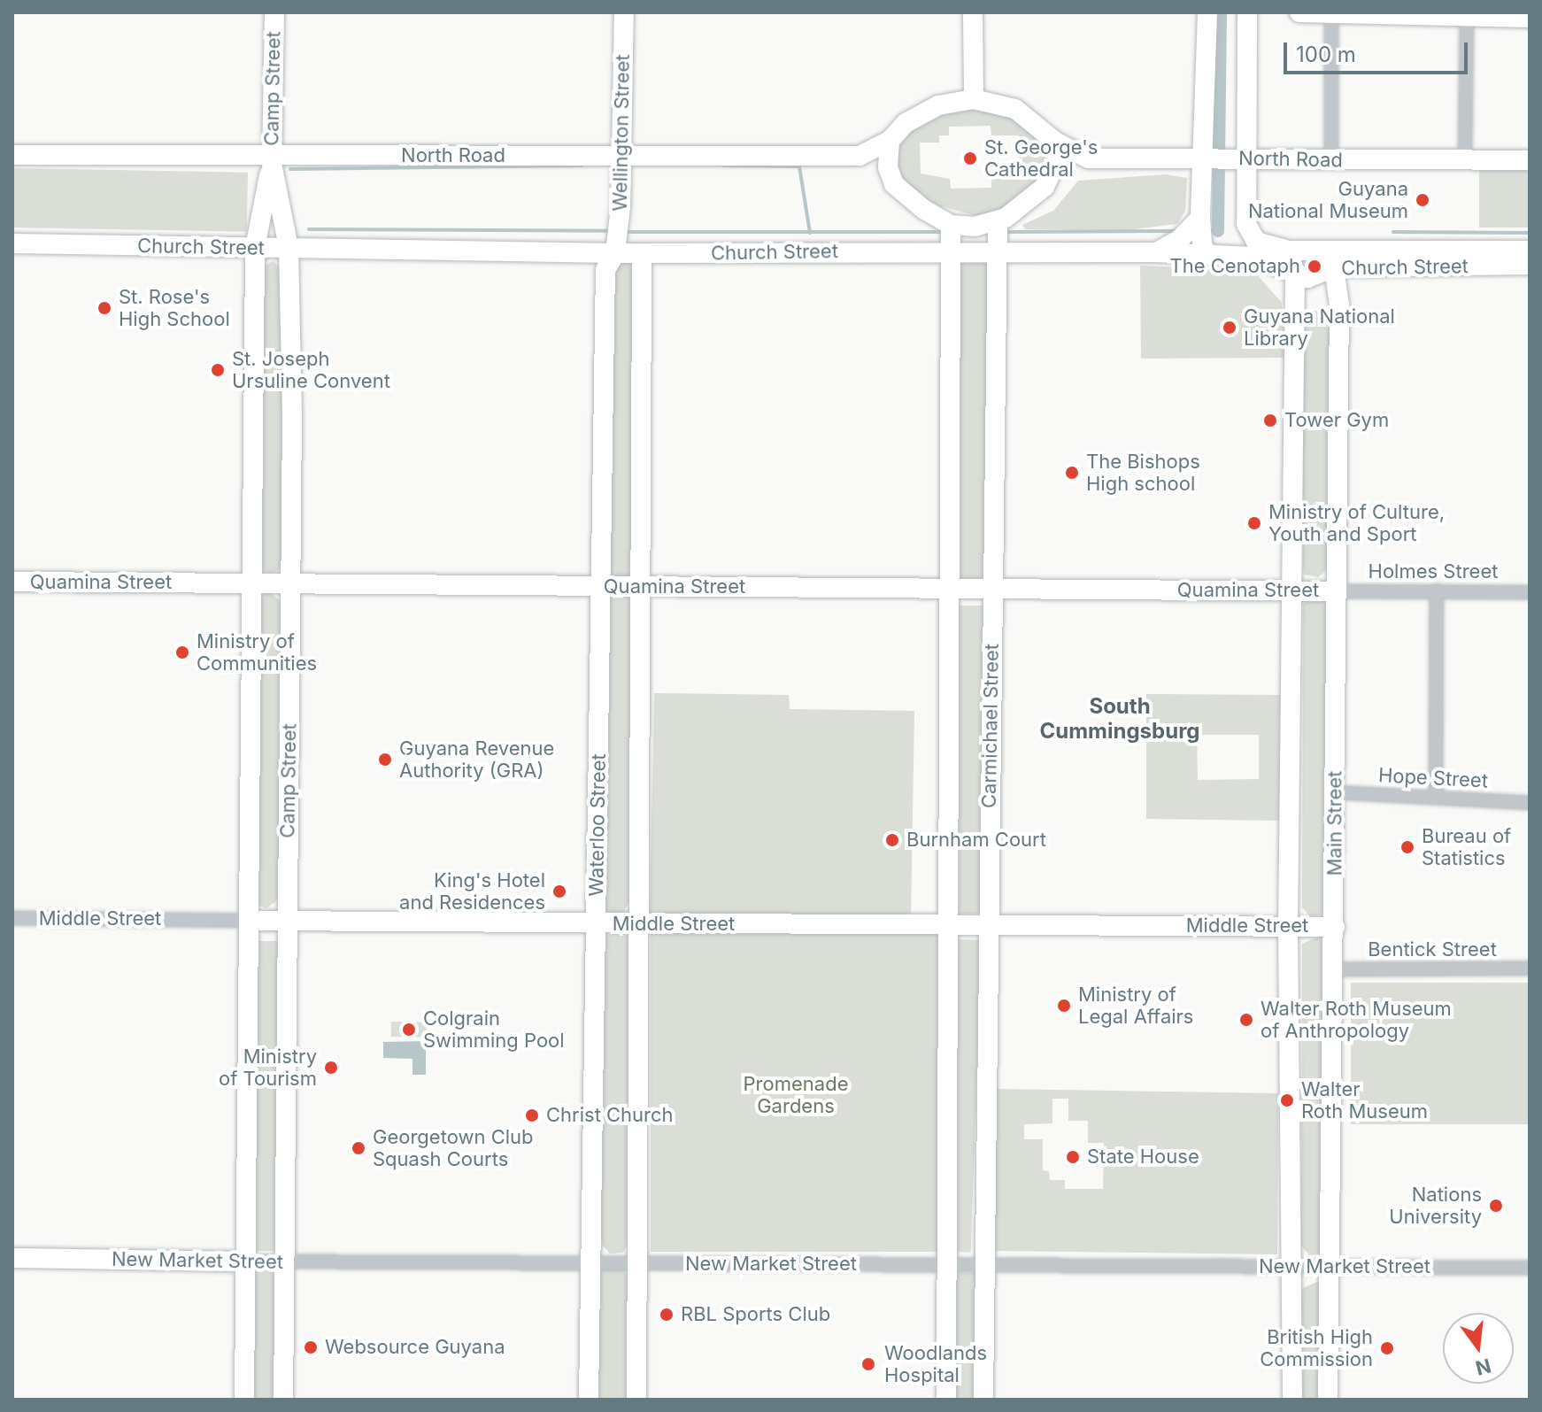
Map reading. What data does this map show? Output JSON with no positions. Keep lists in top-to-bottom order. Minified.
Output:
{"streets":{"street":["Camp Street","Wellington Street","North Road","Church Street","Holmes Street","Quamina Street","Carmichael Street","Hope Street","Main Street","Waterloo Street","Middle Street","Bentick Street","New Market Street"]},"crossings":[["Camp Street","North Road"],["Camp Street","Church Street"],["Camp Street","Quamina Street"],["Camp Street","Middle Street"],["Camp Street","New Market Street"],["Wellington Street","North Road"],["Wellington Street","Church Street"],["Wellington Street","Waterloo Street"],["North Road","Church Street"],["North Road","Carmichael Street"],["Church Street","Carmichael Street"],["Church Street","Main Street"],["Church Street","Waterloo Street"],["Holmes Street","Quamina Street"],["Holmes Street","Main Street"],["Quamina Street","Carmichael Street"],["Quamina Street","Main Street"],["Quamina Street","Waterloo Street"],["Carmichael Street","Middle Street"],["Carmichael Street","New Market Street"],["Hope Street","Main Street"],["Main Street","Middle Street"],["Main Street","Bentick Street"],["Main Street","New Market Street"],["Waterloo Street","Middle Street"],["Waterloo Street","New Market Street"]],"districts":["South Cummingsburg"],"parks":["Promenade Gardens"],"places":["St. George's Cathedral","Guyana National Museum","The Cenotaph","St. Rose's High School","Guyana National Library","St. Joseph Ursuline Convent","Tower Gym","The Bishops High school","Ministry of Culture, Youth and Sport","Ministry of Communities","Guyana Revenue Authority (GRA)","Burnham Court","Bureau of Statistics","King's Hotel and Residences","Ministry of Legal Affairs","Walter Roth Museum of Anthropology","Colgrain Swimming Pool","Ministry of Tourism","Walter Roth Museum","Christ Church","Georgetown Club Squash Courts","State House","Nations University","RBL Sports Club","Websource Guyana","British High Commission","Woodlands Hospital"],"scale_bar":"100 m","north":"bottom"}
